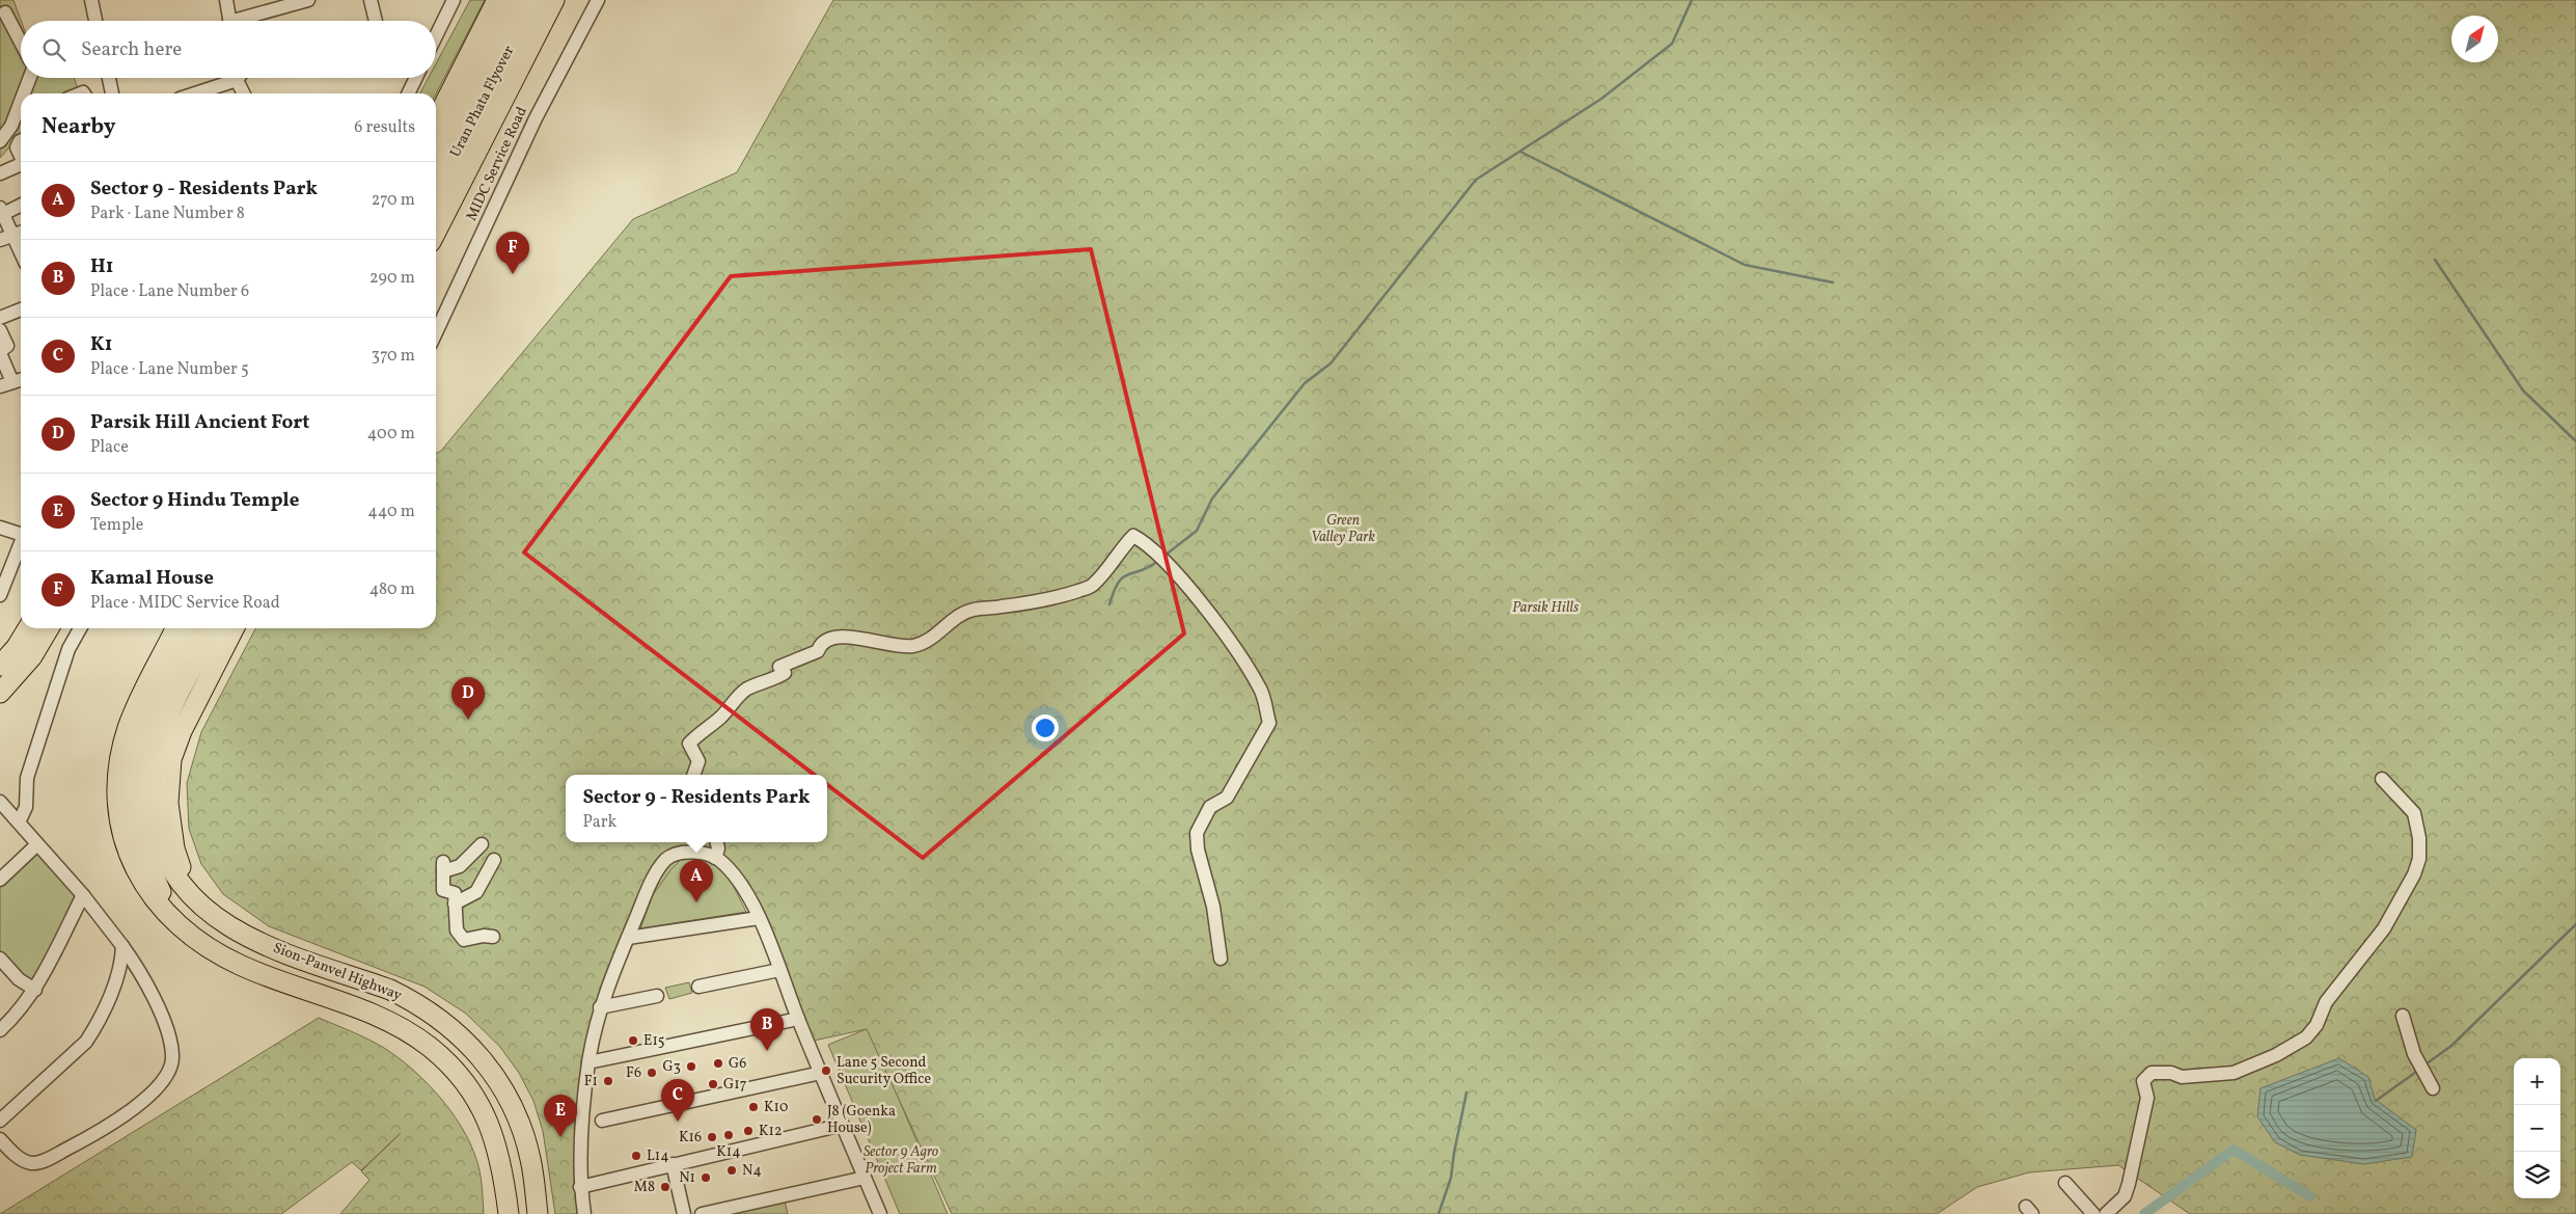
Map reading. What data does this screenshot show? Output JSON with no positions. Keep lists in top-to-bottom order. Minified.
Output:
{"streets":{"highway":["Uran Phata Flyover","Sion-Panvel Highway"],"street":["MIDC Service Road"]},"parks":["Green Valley Park","Parsik Hills","Sector 9 Agro Project Farm"],"places":["E15","G6","G3","Lane 5 Second Sucurity Office","F6","F1","G17","K10","J8 (Goenka House)","K12","K14","K16","L14","N4","N1","M8"],"north":"top right","page":{"search":"Search here","heading":["Nearby","6 results"],"list":[{"mark":"A","name":"Sector 9 - Residents Park","note":"Park · Lane Number 8","value":"270 m"},{"mark":"B","name":"H1","note":"Place · Lane Number 6","value":"290 m"},{"mark":"C","name":"K1","note":"Place · Lane Number 5","value":"370 m"},{"mark":"D","name":"Parsik Hill Ancient Fort","note":"Place","value":"400 m"},{"mark":"E","name":"Sector 9 Hindu Temple","note":"Temple","value":"440 m"},{"mark":"F","name":"Kamal House","note":"Place · MIDC Service Road","value":"480 m"}],"pins":["F","D","A","B","C","E"],"popup":["Sector 9 - Residents Park","Park"],"map_buttons":["+","−"]}}
